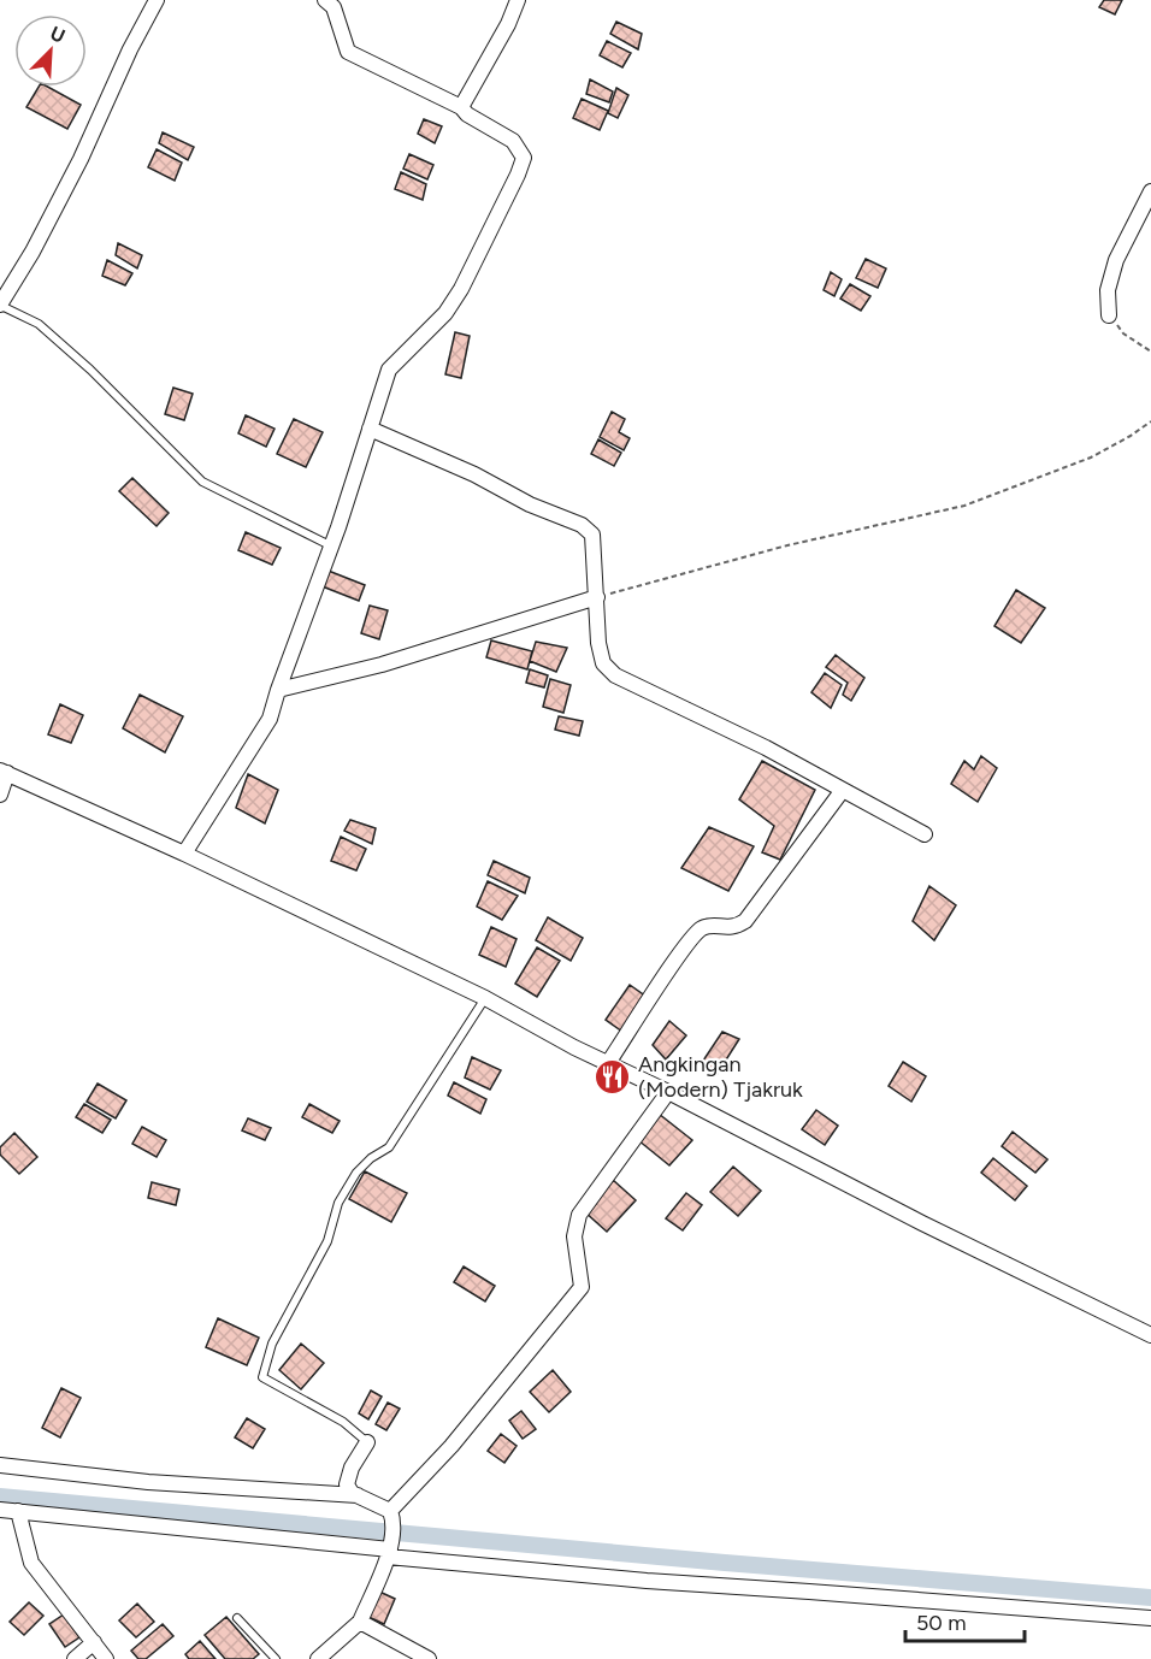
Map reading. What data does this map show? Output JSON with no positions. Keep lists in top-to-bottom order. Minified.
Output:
{"places":{"restaurant":["Angkingan (Modern) Tjakruk"]},"scale_bar":"50 m","north":"top right"}
